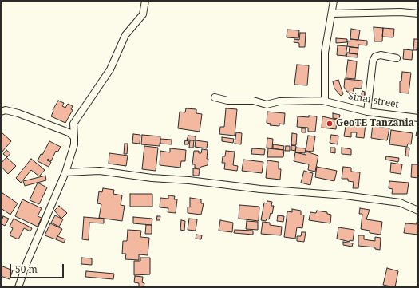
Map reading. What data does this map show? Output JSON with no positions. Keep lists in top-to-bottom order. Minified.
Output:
{"streets":{"street":["Sinai street"]},"places":["GeoTE Tanzania"],"scale_bar":"50 m"}
